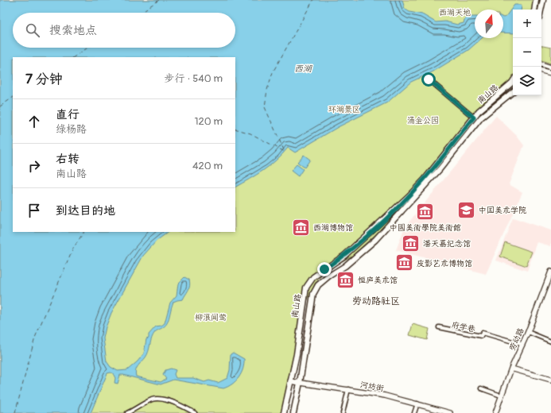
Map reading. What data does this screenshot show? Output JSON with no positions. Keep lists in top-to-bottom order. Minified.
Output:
{"streets":{"main road":["南山路"],"street":["府学巷","劳动路","河坊街"]},"crossings":[["南山路","河坊街"],["府学巷","劳动路"]],"districts":["劳动路社区"],"water":["西湖"],"parks":["西湖天地","环湖景区","涌金公园","柳浪闻莺"],"places":{"school or university":["中国美术学院"],"museum":["中國美術學院美術館","西湖博物馆","潘天嘉纪念馆","皮影艺术博物馆","恒庐美术馆"]},"north":"top","page":{"map_buttons":["+","−"],"search":"搜索地点","heading":["7 分钟","步行 · 540 m"],"list":[["直行","绿杨路","120 m"],["右转","南山路","420 m"],"到达目的地"]}}
